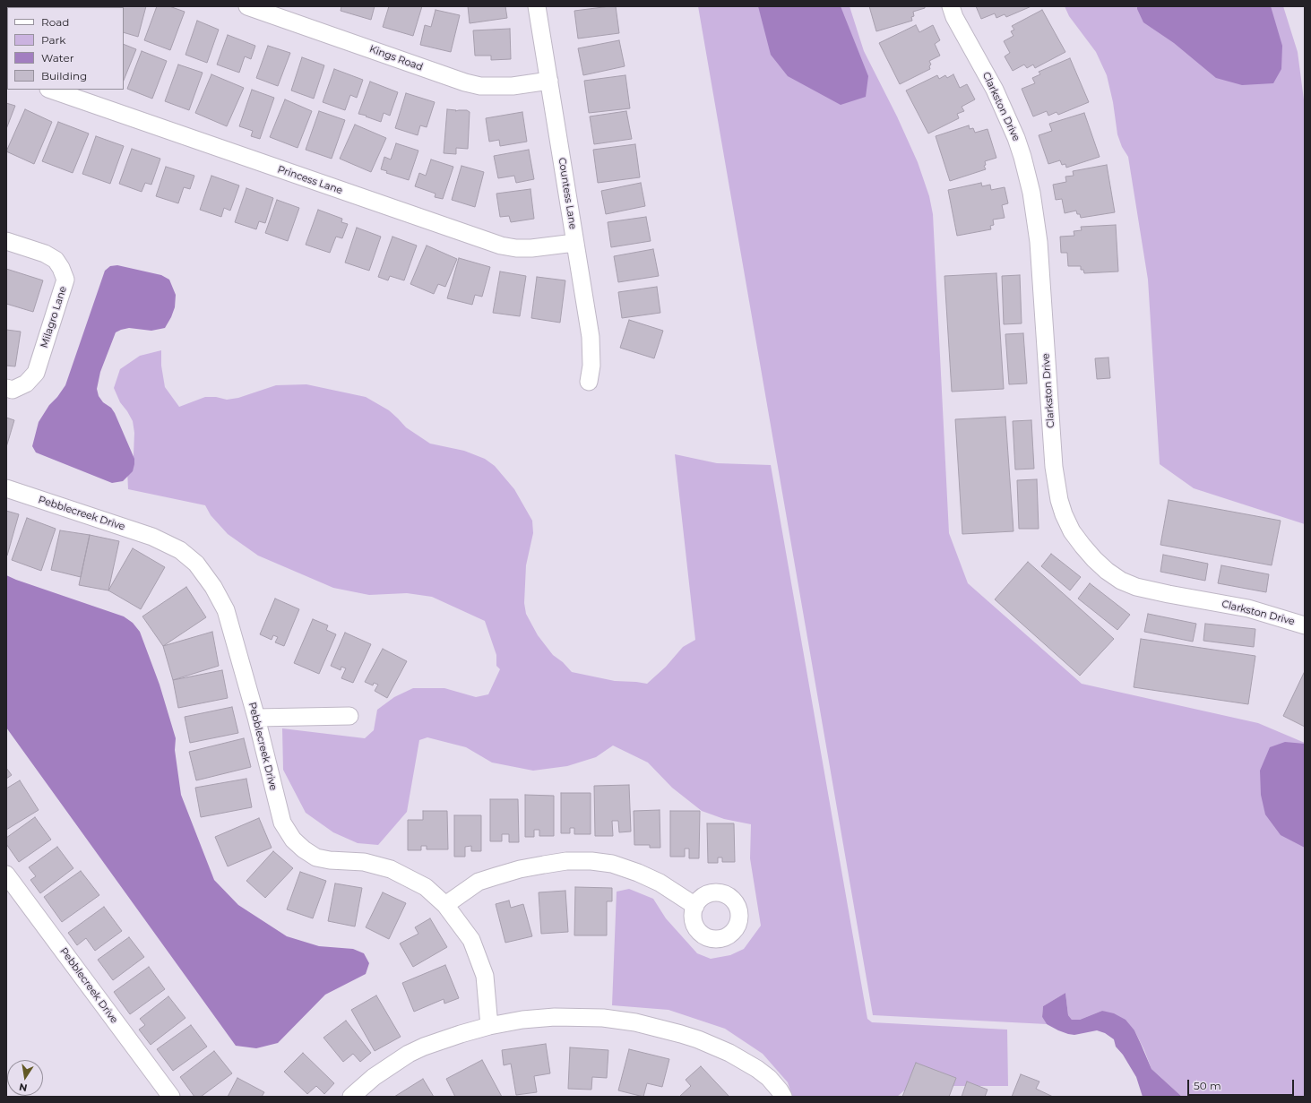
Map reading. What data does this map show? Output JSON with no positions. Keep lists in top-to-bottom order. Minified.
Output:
{"streets":{"street":["Kings Road","Clarkston Drive","Princess Lane","Countess Lane","Milagro Lane","Pebblecreek Drive"]},"crossings":[["Kings Road","Countess Lane"],["Princess Lane","Countess Lane"]],"legend":["Road","Park","Water","Building"],"scale_bar":"50 m","north":"bottom"}
